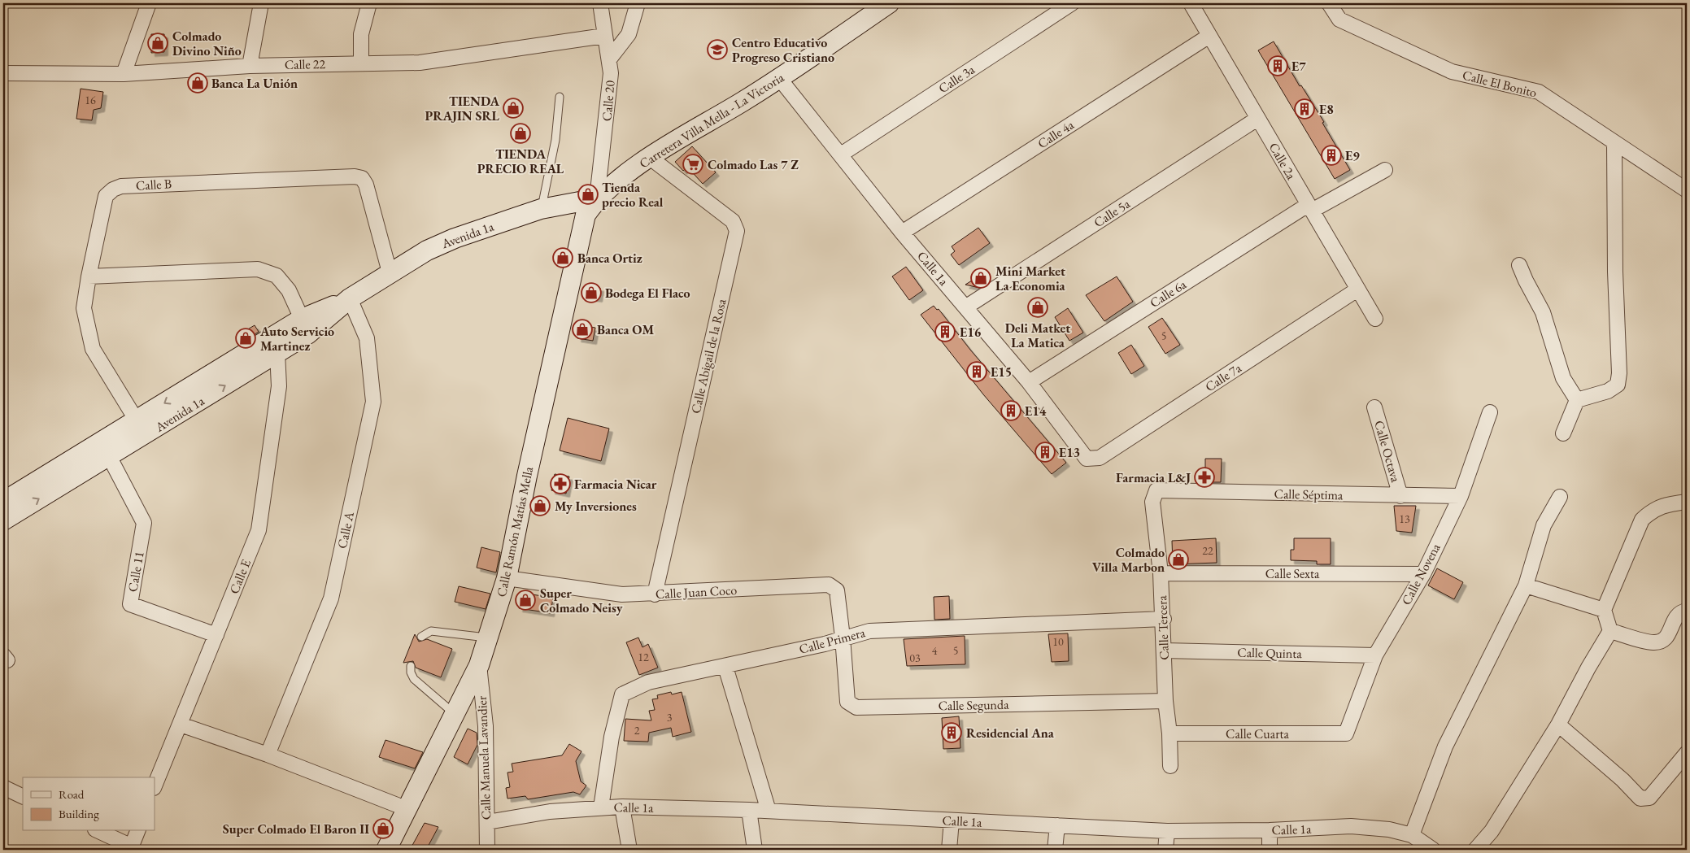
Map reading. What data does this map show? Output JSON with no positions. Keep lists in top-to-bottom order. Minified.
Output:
{"streets":{"main road":["Carretera Villa Mella - La Victoria","Avenida 1a","Calle Ramón Matías Mella"],"street":["Calle 22","Calle 3a","Calle El Bonito","Calle 20","Calle 4a","Calle 2a","Calle B","Calle 5a","Calle 1a","Calle 6a","Calle Abigail de la Rosa","Calle 7a","Calle Octava","Calle Séptima","Calle A","Calle 11","Calle Sexta","Calle Novena","Calle E","Calle Juan Coco","Calle Tercera","Calle Primera","Calle Quinta","Calle Segunda","Calle Cuarta","Calle Manuela Lavandier"]},"crossings":[["Calle 22","Calle 20"],["Calle 3a","Calle 1a"],["Calle 20","Carretera Villa Mella - La Victoria"],["Calle 20","Avenida 1a"],["Calle 20","Calle Ramón Matías Mella"],["Carretera Villa Mella - La Victoria","Avenida 1a"],["Carretera Villa Mella - La Victoria","Calle 1a"],["Carretera Villa Mella - La Victoria","Calle Abigail de la Rosa"],["Carretera Villa Mella - La Victoria","Calle Ramón Matías Mella"],["Calle 4a","Calle 2a"],["Calle 4a","Calle 1a"],["Calle 2a","Calle 5a"],["Calle 2a","Calle 6a"],["Calle 2a","Calle 7a"],["Calle B","Avenida 1a"],["Calle 5a","Calle 1a"],["Avenida 1a","Calle A"],["Avenida 1a","Calle Ramón Matías Mella"],["Avenida 1a","Calle 11"],["Avenida 1a","Calle E"],["Calle 1a","Calle 6a"],["Calle 1a","Calle 7a"],["Calle 1a","Calle Primera"],["Calle 1a","Calle Manuela Lavandier"],["Calle Abigail de la Rosa","Calle Juan Coco"],["Calle Octava","Calle Séptima"],["Calle Séptima","Calle Novena"],["Calle Séptima","Calle Tercera"],["Calle Ramón Matías Mella","Calle Juan Coco"],["Calle Ramón Matías Mella","Calle Manuela Lavandier"],["Calle 11","Calle E"],["Calle Sexta","Calle Novena"],["Calle Sexta","Calle Tercera"],["Calle Novena","Calle Quinta"],["Calle Novena","Calle Cuarta"],["Calle Juan Coco","Calle Primera"],["Calle Juan Coco","Calle Segunda"],["Calle Tercera","Calle Primera"],["Calle Tercera","Calle Quinta"],["Calle Tercera","Calle Segunda"],["Calle Tercera","Calle Cuarta"],["Calle Primera","Calle Segunda"]],"places":{"shop":["Colmado Divino Niño","Banca La Unión","TIENDA PRAJIN SRL","TIENDA PRECIO REAL","Tienda precio Real","Banca Ortiz","Mini Market La Economia","Bodega El Flaco","Deli Matket La Matica","Banca OM","Auto Servicio Martinez","My Inversiones","Colmado Villa Marbon","Super Colmado Neisy","Super Colmado El Baron II"],"school or university":["Centro Educativo Progreso Cristiano"],"building":["E7","E8","E9","E16","E15","E14","E13","Residencial Ana"],"supermarket":["Colmado Las 7 Z"],"pharmacy":["Farmacia L&J","Farmacia Nicar"]},"house_numbers":["16","5","13","22","10","4","5","12","03","3","2"],"legend":["Road","Building"]}
